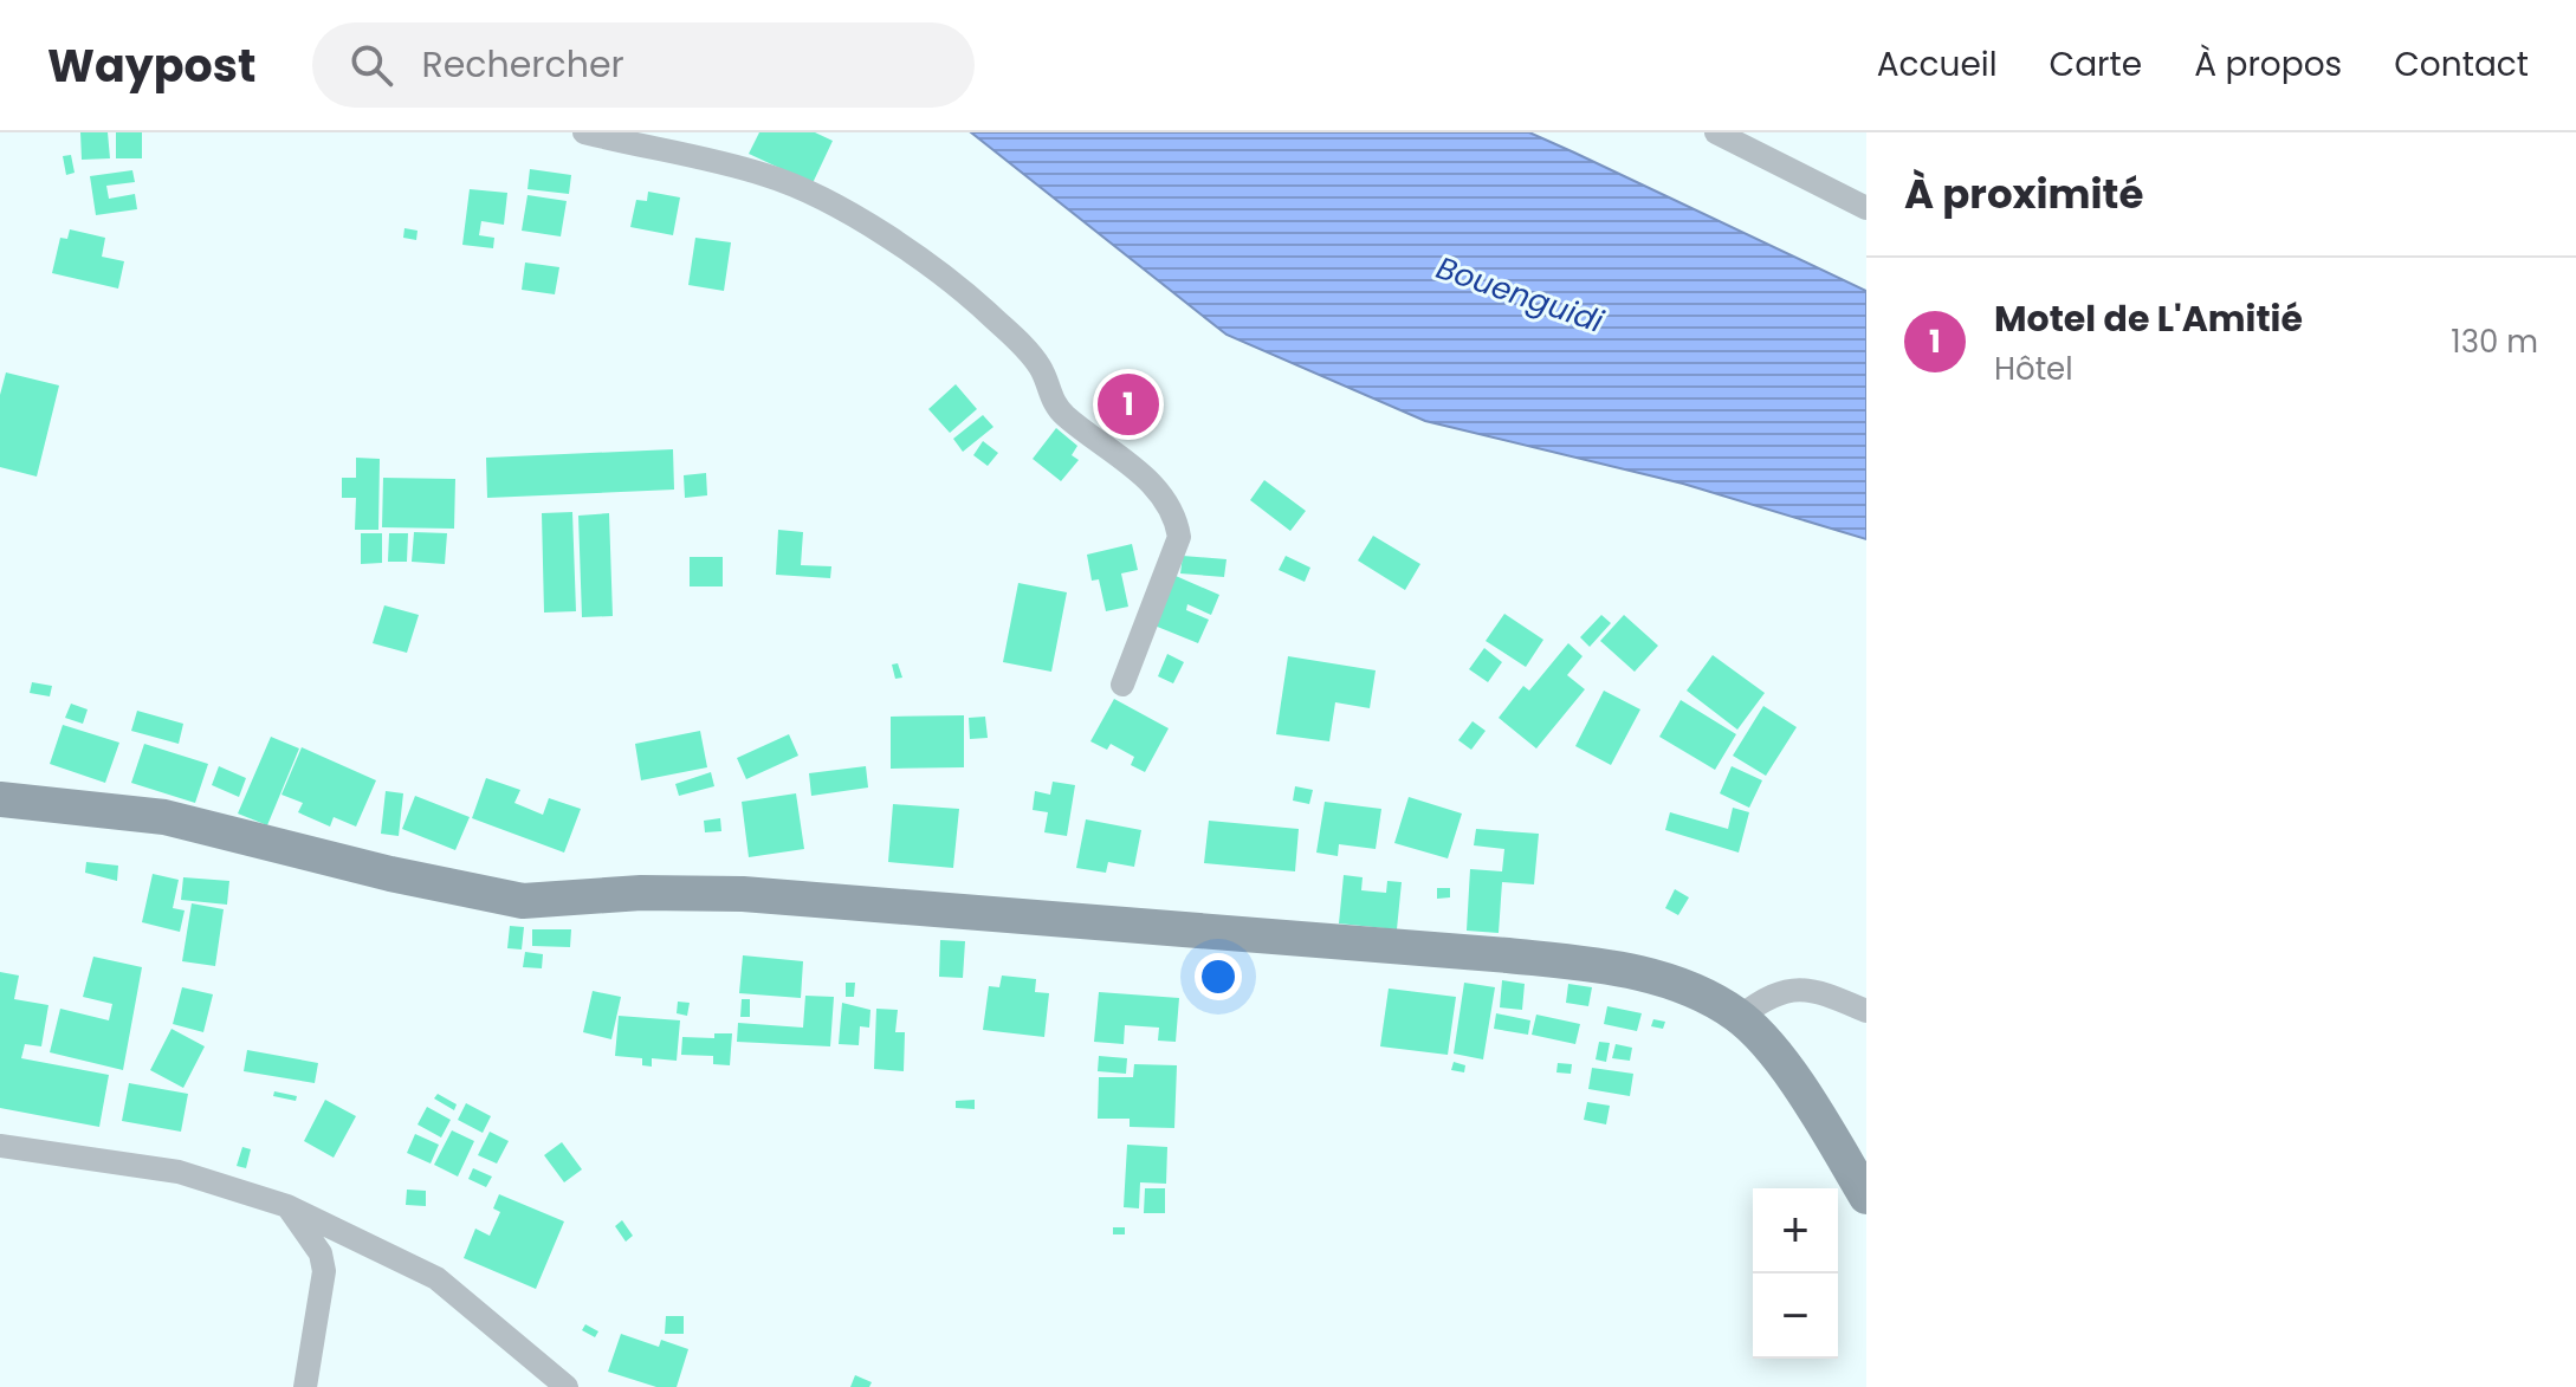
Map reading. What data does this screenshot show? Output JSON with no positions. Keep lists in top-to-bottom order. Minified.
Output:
{"water":["Bouenguidi"],"page":{"header":"Waypost","search":"Rechercher","nav":["Accueil","Carte","À propos","Contact"],"heading":"À proximité","list":[{"mark":"1","name":"Motel de L'Amitié","note":"Hôtel","value":"130 m"}],"pins":"1","map_buttons":["+","−"]}}
